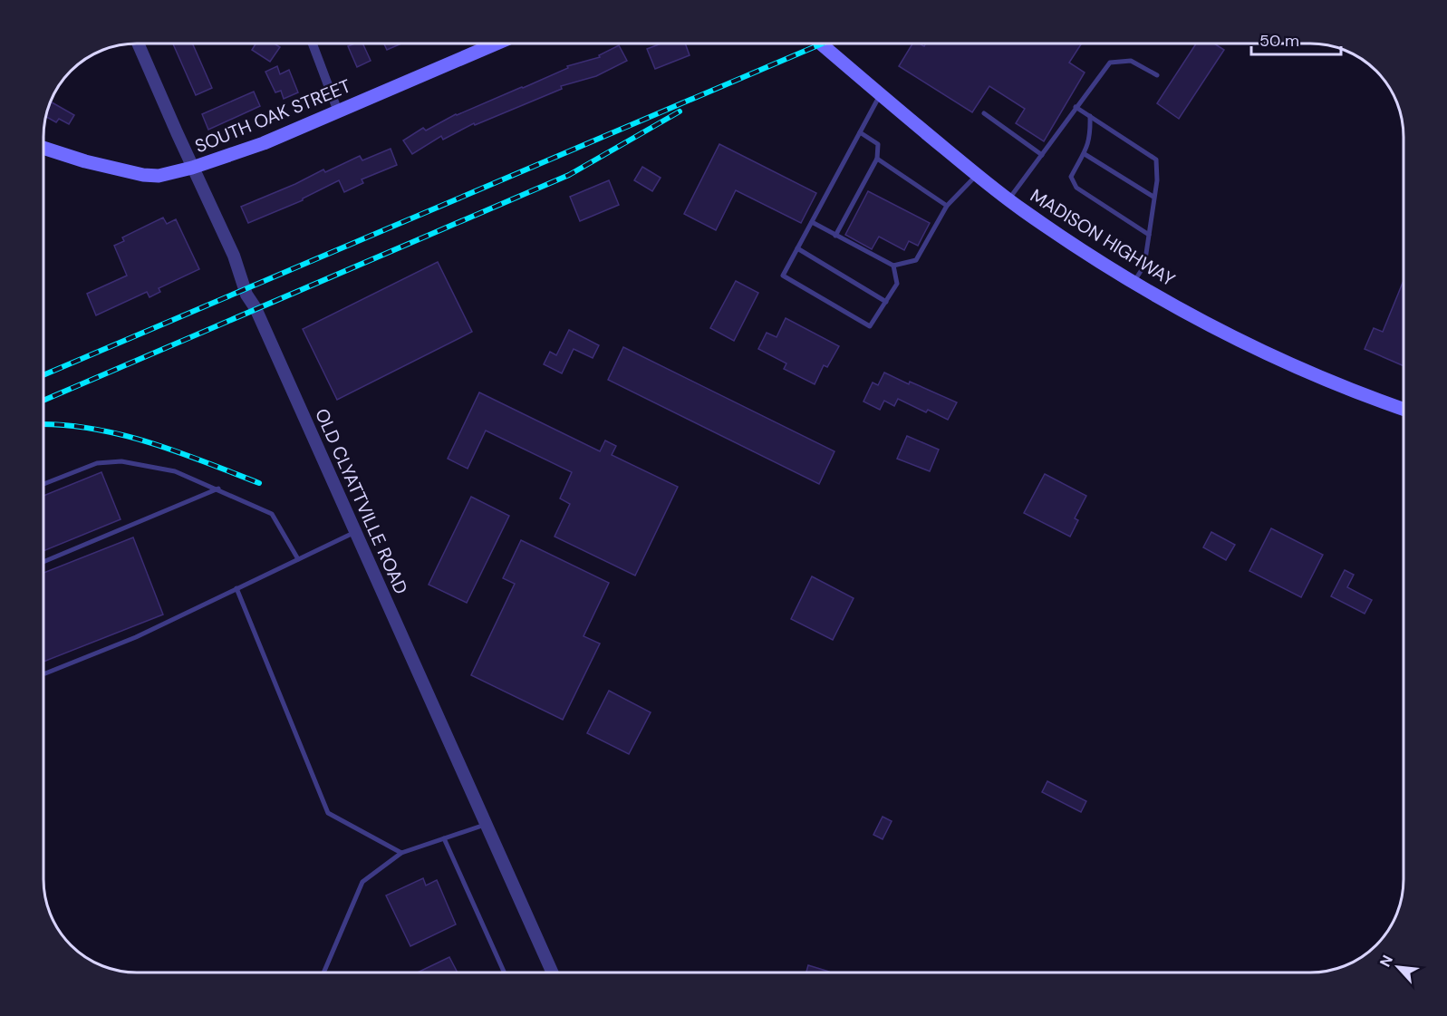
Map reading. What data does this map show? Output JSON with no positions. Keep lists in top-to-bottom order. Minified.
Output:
{"streets":{"main road":["SOUTH OAK STREET","MADISON HIGHWAY"],"street":["OLD CLYATTVILLE ROAD"]},"crossings":[["SOUTH OAK STREET","OLD CLYATTVILLE ROAD"]],"scale_bar":"50 m","north":"top left"}
